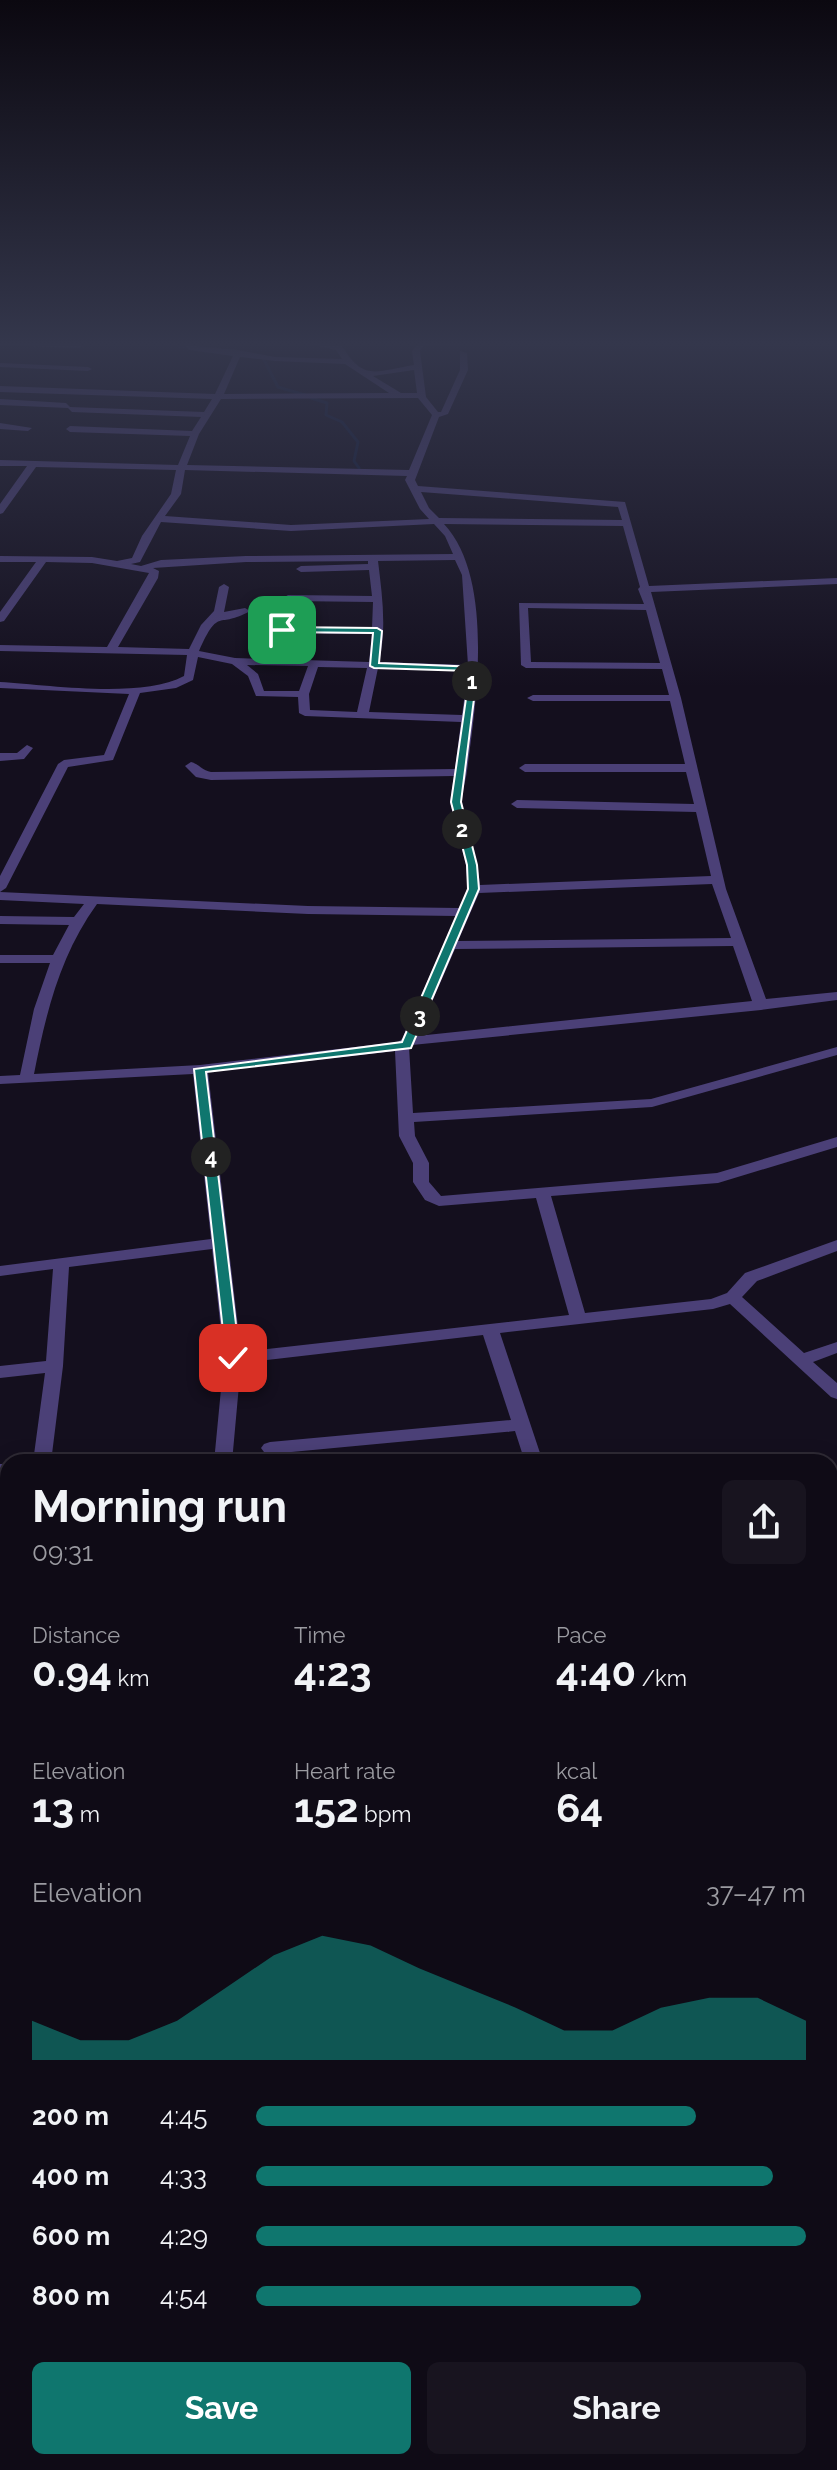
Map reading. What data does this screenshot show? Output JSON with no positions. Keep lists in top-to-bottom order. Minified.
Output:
{"page":{"pins":["1","2","3","4"],"heading":["Morning run","09:31"],"stats":[["Distance","0.94 km"],["Time","4:23"],["Pace","4:40 /km"],["Elevation","13 m"],["Heart rate","152 bpm"],["kcal","64"]],"chart":["Elevation","37–47 m"],"list":[{"name":"200 m","note":"4:45"},{"name":"400 m","note":"4:33"},{"name":"600 m","note":"4:29"},{"name":"800 m","note":"4:54"}],"buttons":["Save","Share"]}}
